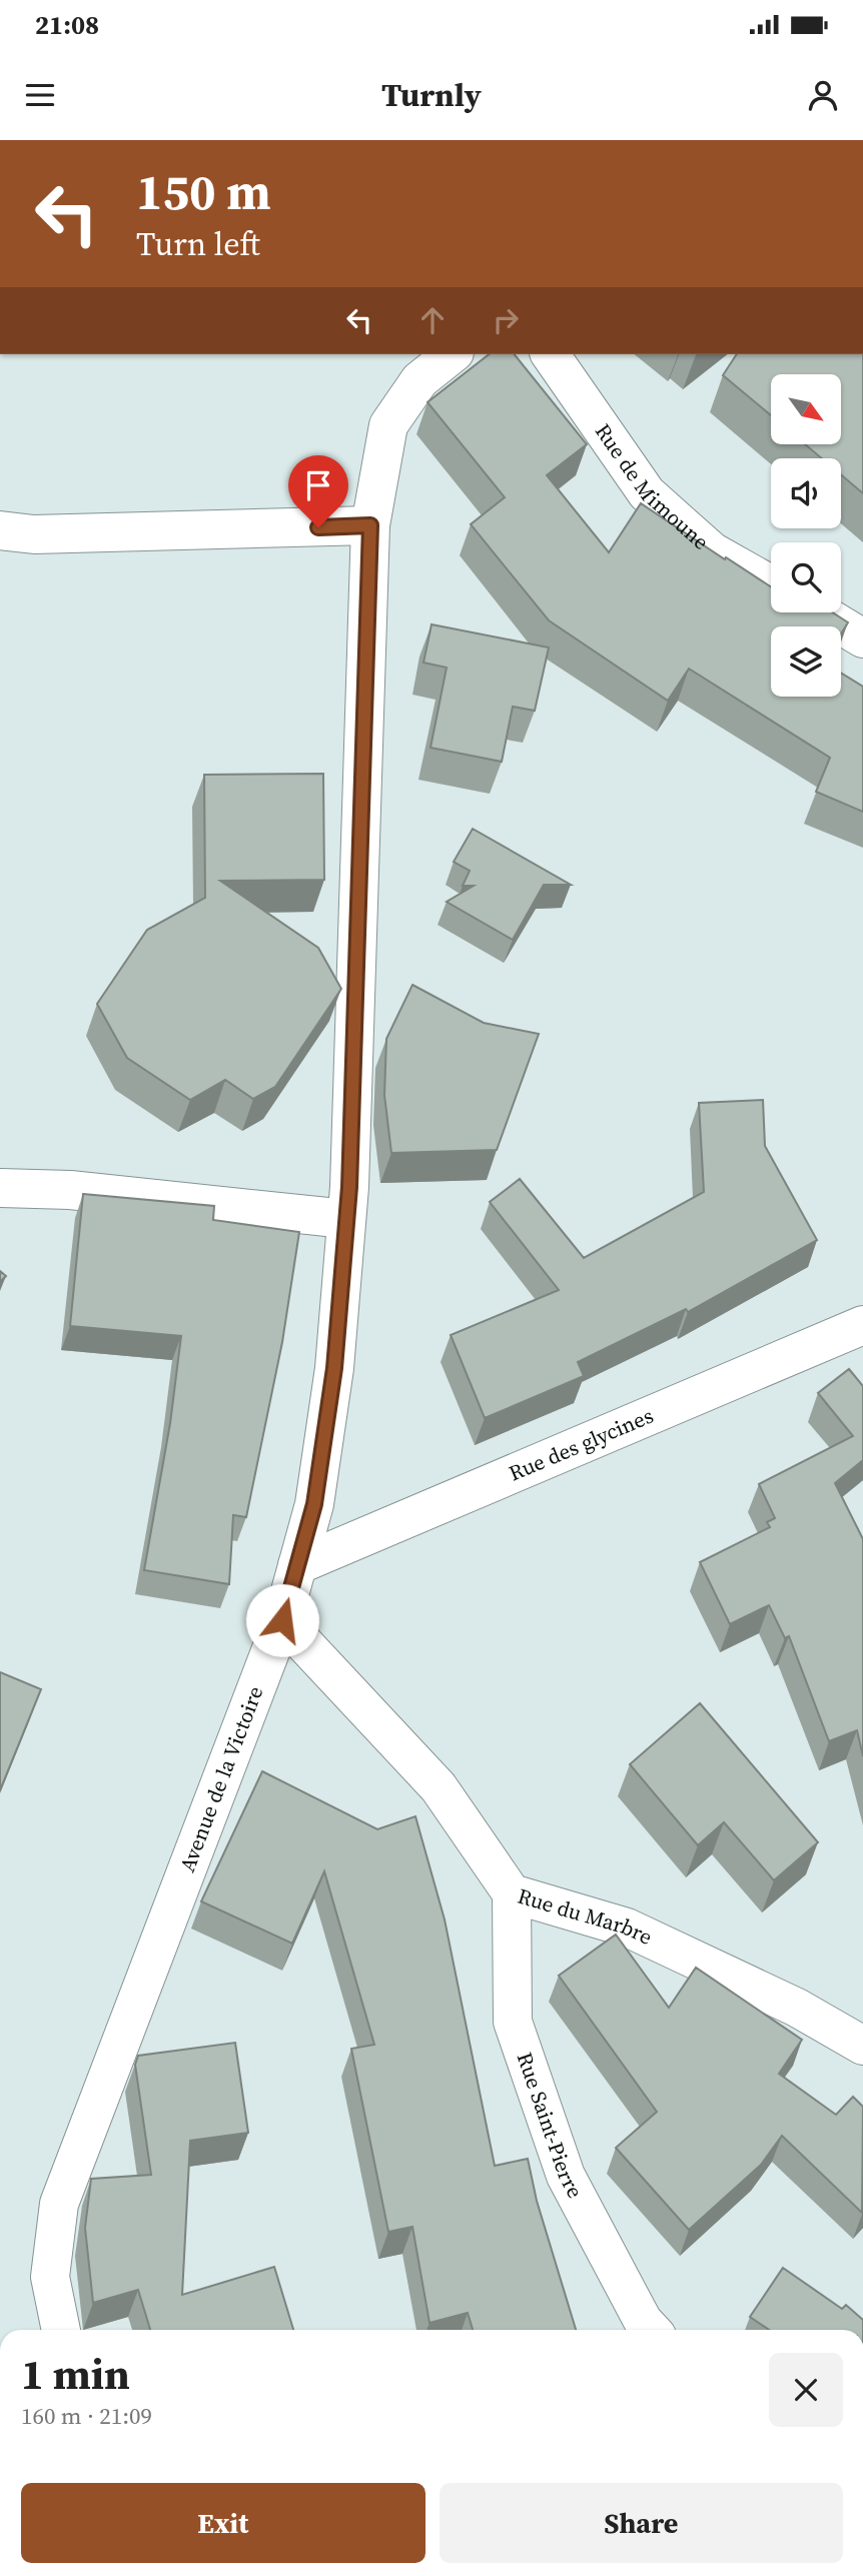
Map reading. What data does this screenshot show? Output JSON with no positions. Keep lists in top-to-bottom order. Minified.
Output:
{"streets":{"street":["Rue de Mimoune","Rue des glycines","Avenue de la Victoire","Rue du Marbre","Rue Saint-Pierre"]},"crossings":[["Rue des glycines","Avenue de la Victoire"],["Avenue de la Victoire","Rue du Marbre"],["Rue du Marbre","Rue Saint-Pierre"]],"north":"bottom right","page":{"status":"21:08","header":"Turnly","turn":["150 m","Turn left"],"heading":["1 min","160 m · 21:09"],"buttons":["Exit","Share"]}}
